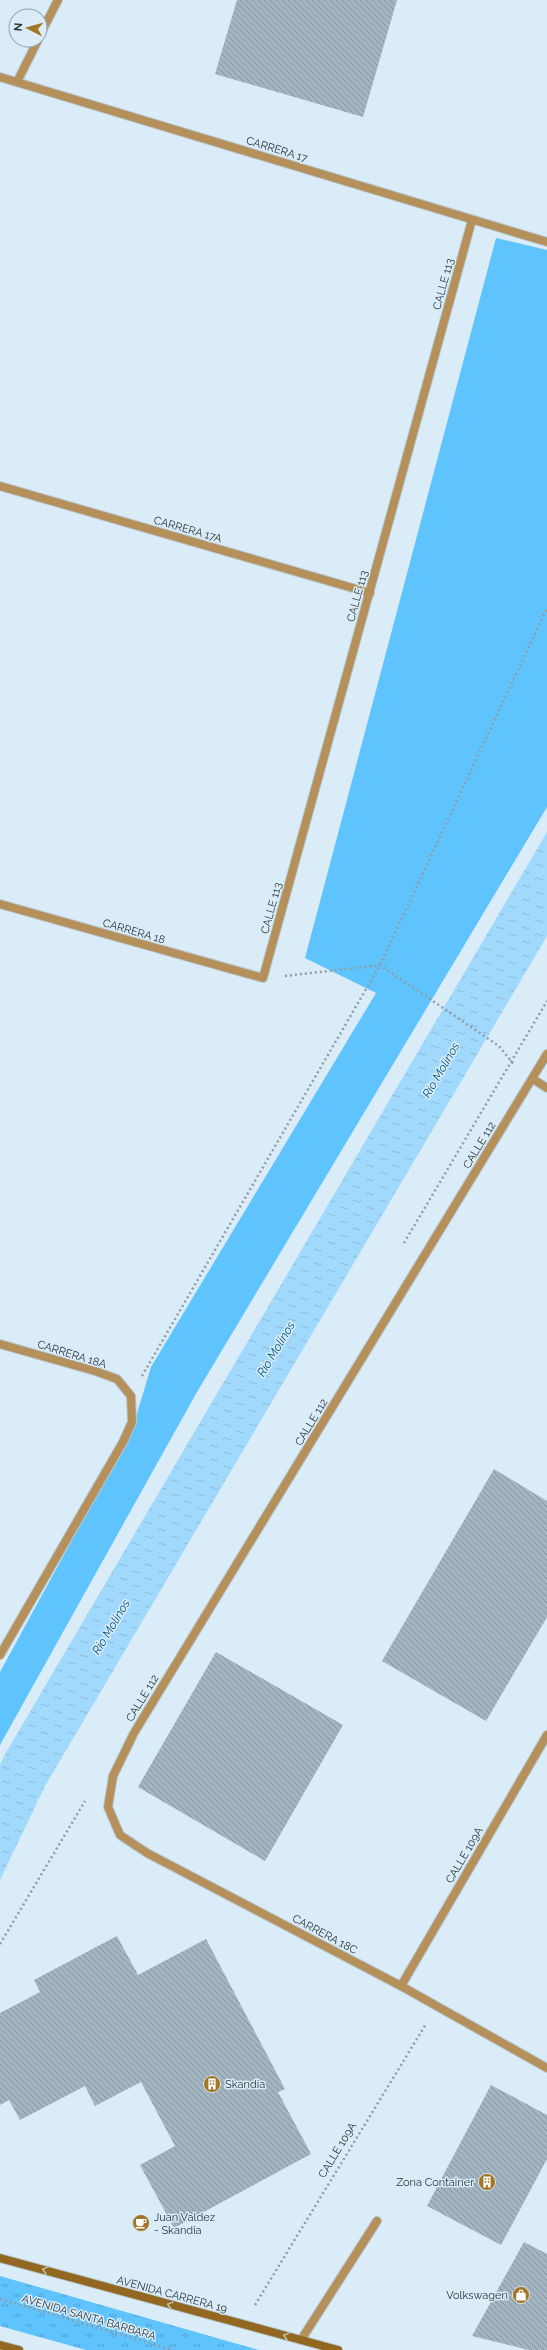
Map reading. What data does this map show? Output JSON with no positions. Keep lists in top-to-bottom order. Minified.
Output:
{"streets":{"main road":["AVENIDA CARRERA 19"],"street":["CARRERA 17","CALLE 113","CARRERA 17A","CARRERA 18","CALLE 112","CARRERA 18A","CALLE 109A","CARRERA 18C"],"path":["AVENIDA SANTA BÁRBARA"]},"crossings":[["CARRERA 17","CALLE 113"],["CALLE 113","CARRERA 17A"],["CALLE 113","CARRERA 18"],["CALLE 112","CARRERA 18C"],["CALLE 109A","CARRERA 18C"]],"one_way":["AVENIDA CARRERA 19"],"water":["Río Molinos"],"places":{"building":["Skandia","Zona Container"],"cafe":["Juan Valdez - Skandia"],"shop":["Volkswagen"]},"north":"left"}
